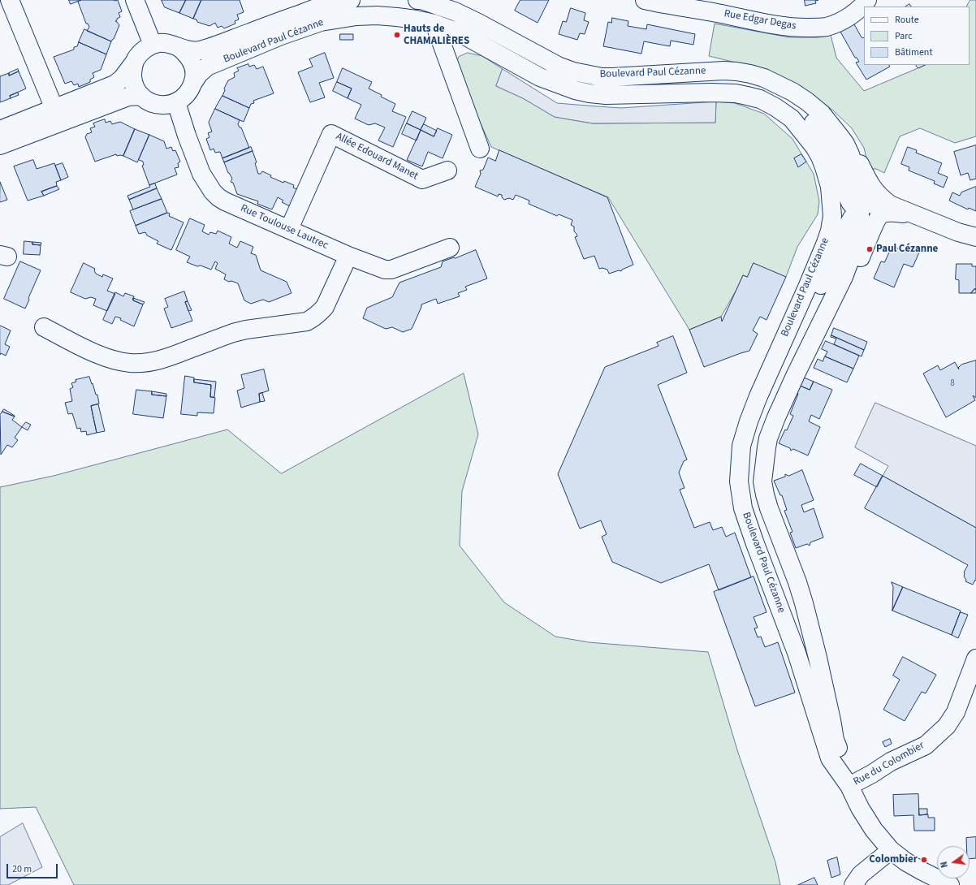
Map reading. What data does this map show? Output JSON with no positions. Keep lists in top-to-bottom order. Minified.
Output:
{"streets":{"street":["Rue Edgar Degas","Boulevard Paul Cézanne","Allée Edouard Manet","Rue Toulouse Lautrec","Rue du Colombier"]},"crossings":[["Boulevard Paul Cézanne","Rue Toulouse Lautrec"],["Boulevard Paul Cézanne","Rue du Colombier"],["Allée Edouard Manet","Rue Toulouse Lautrec"]],"places":["Hauts de CHAMALIÈRES","Paul Cézanne","Colombier"],"house_numbers":["8"],"legend":["Route","Parc","Bâtiment"],"scale_bar":"20 m","north":"left"}
